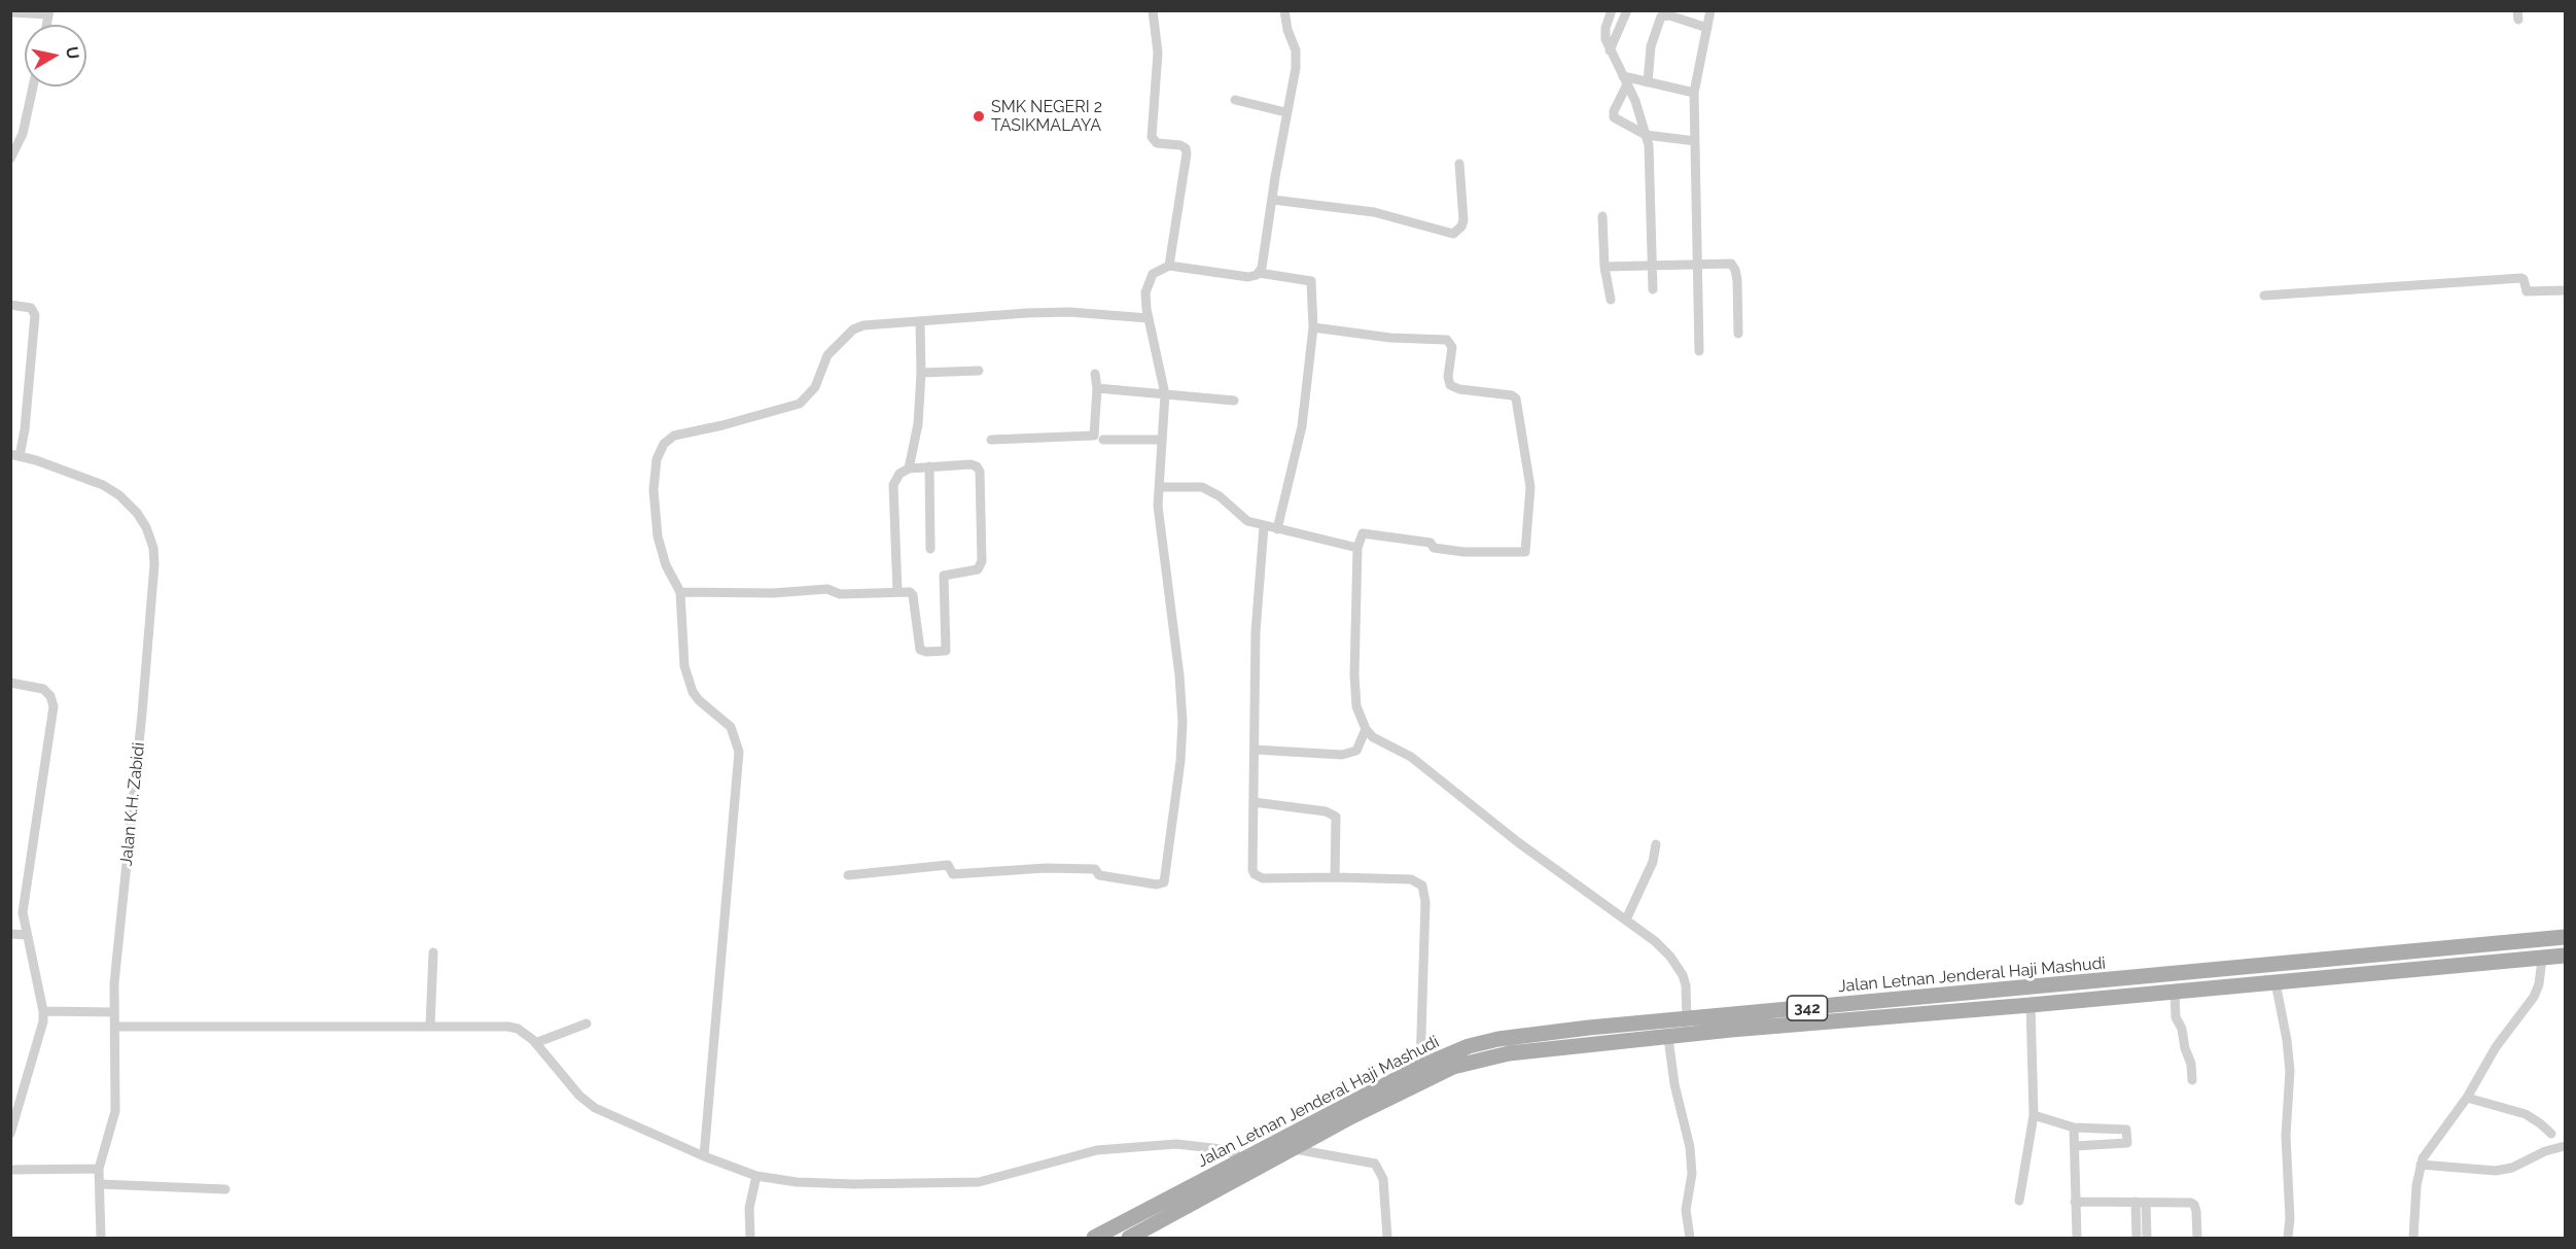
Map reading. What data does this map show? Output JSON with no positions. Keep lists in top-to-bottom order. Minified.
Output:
{"streets":{"main road":["Jalan Letnan Jenderal Haji Mashudi","342"],"street":["Jalan K.H. Zabidi"]},"places":["SMK NEGERI 2 TASIKMALAYA"],"north":"right"}
